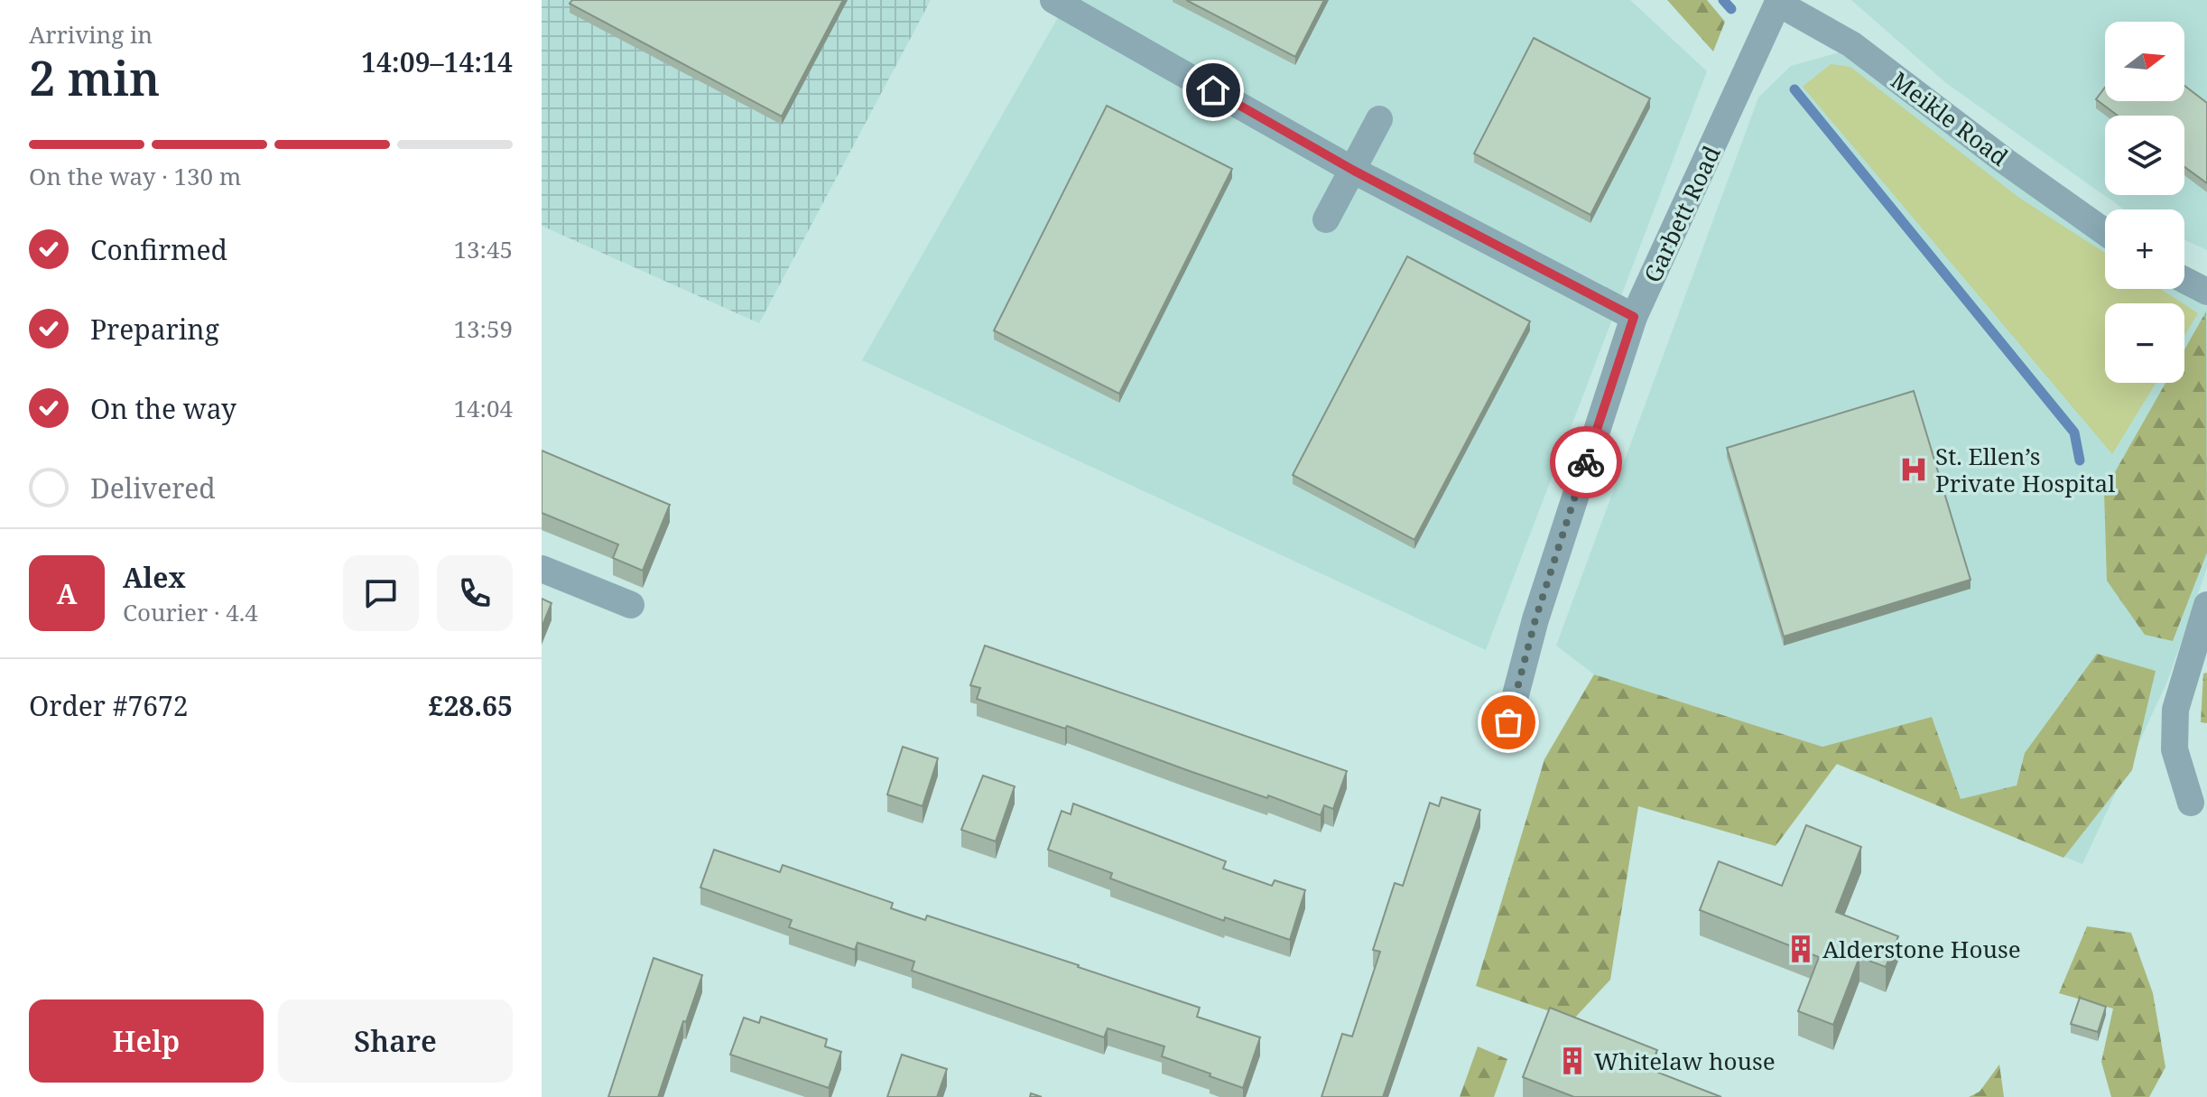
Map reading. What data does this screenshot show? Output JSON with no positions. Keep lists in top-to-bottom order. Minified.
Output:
{"streets":{"street":["Meikle Road","Garbett Road"]},"crossings":[["Meikle Road","Garbett Road"]],"places":{"hospital":["St. Ellen’s Private Hospital"],"building":["Alderstone House","Whitelaw house"]},"north":"right","page":{"heading":["2 min","Arriving in","14:09–14:14"],"panel":["Alex","Courier · 4.4","Order #7672","£28.65"],"map_buttons":["+","−"],"bar":"On the way · 130 m","list":[["Confirmed","13:45"],["Preparing","13:59"],["On the way","14:04"],"Delivered"],"round":"A","buttons":["Help","Share"]}}
